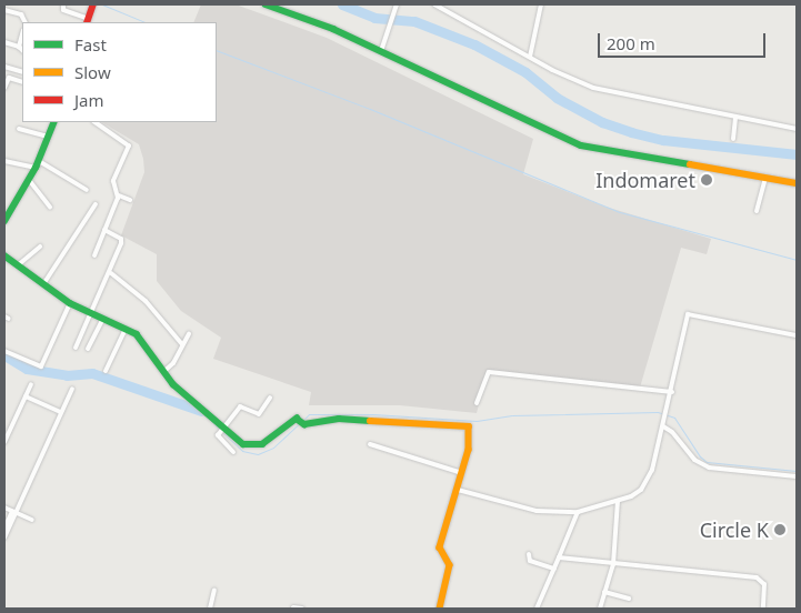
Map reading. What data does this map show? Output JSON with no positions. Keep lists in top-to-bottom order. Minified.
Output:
{"places":["Indomaret","Circle K"],"legend":["Fast","Slow","Jam"],"scale_bar":"200 m"}
